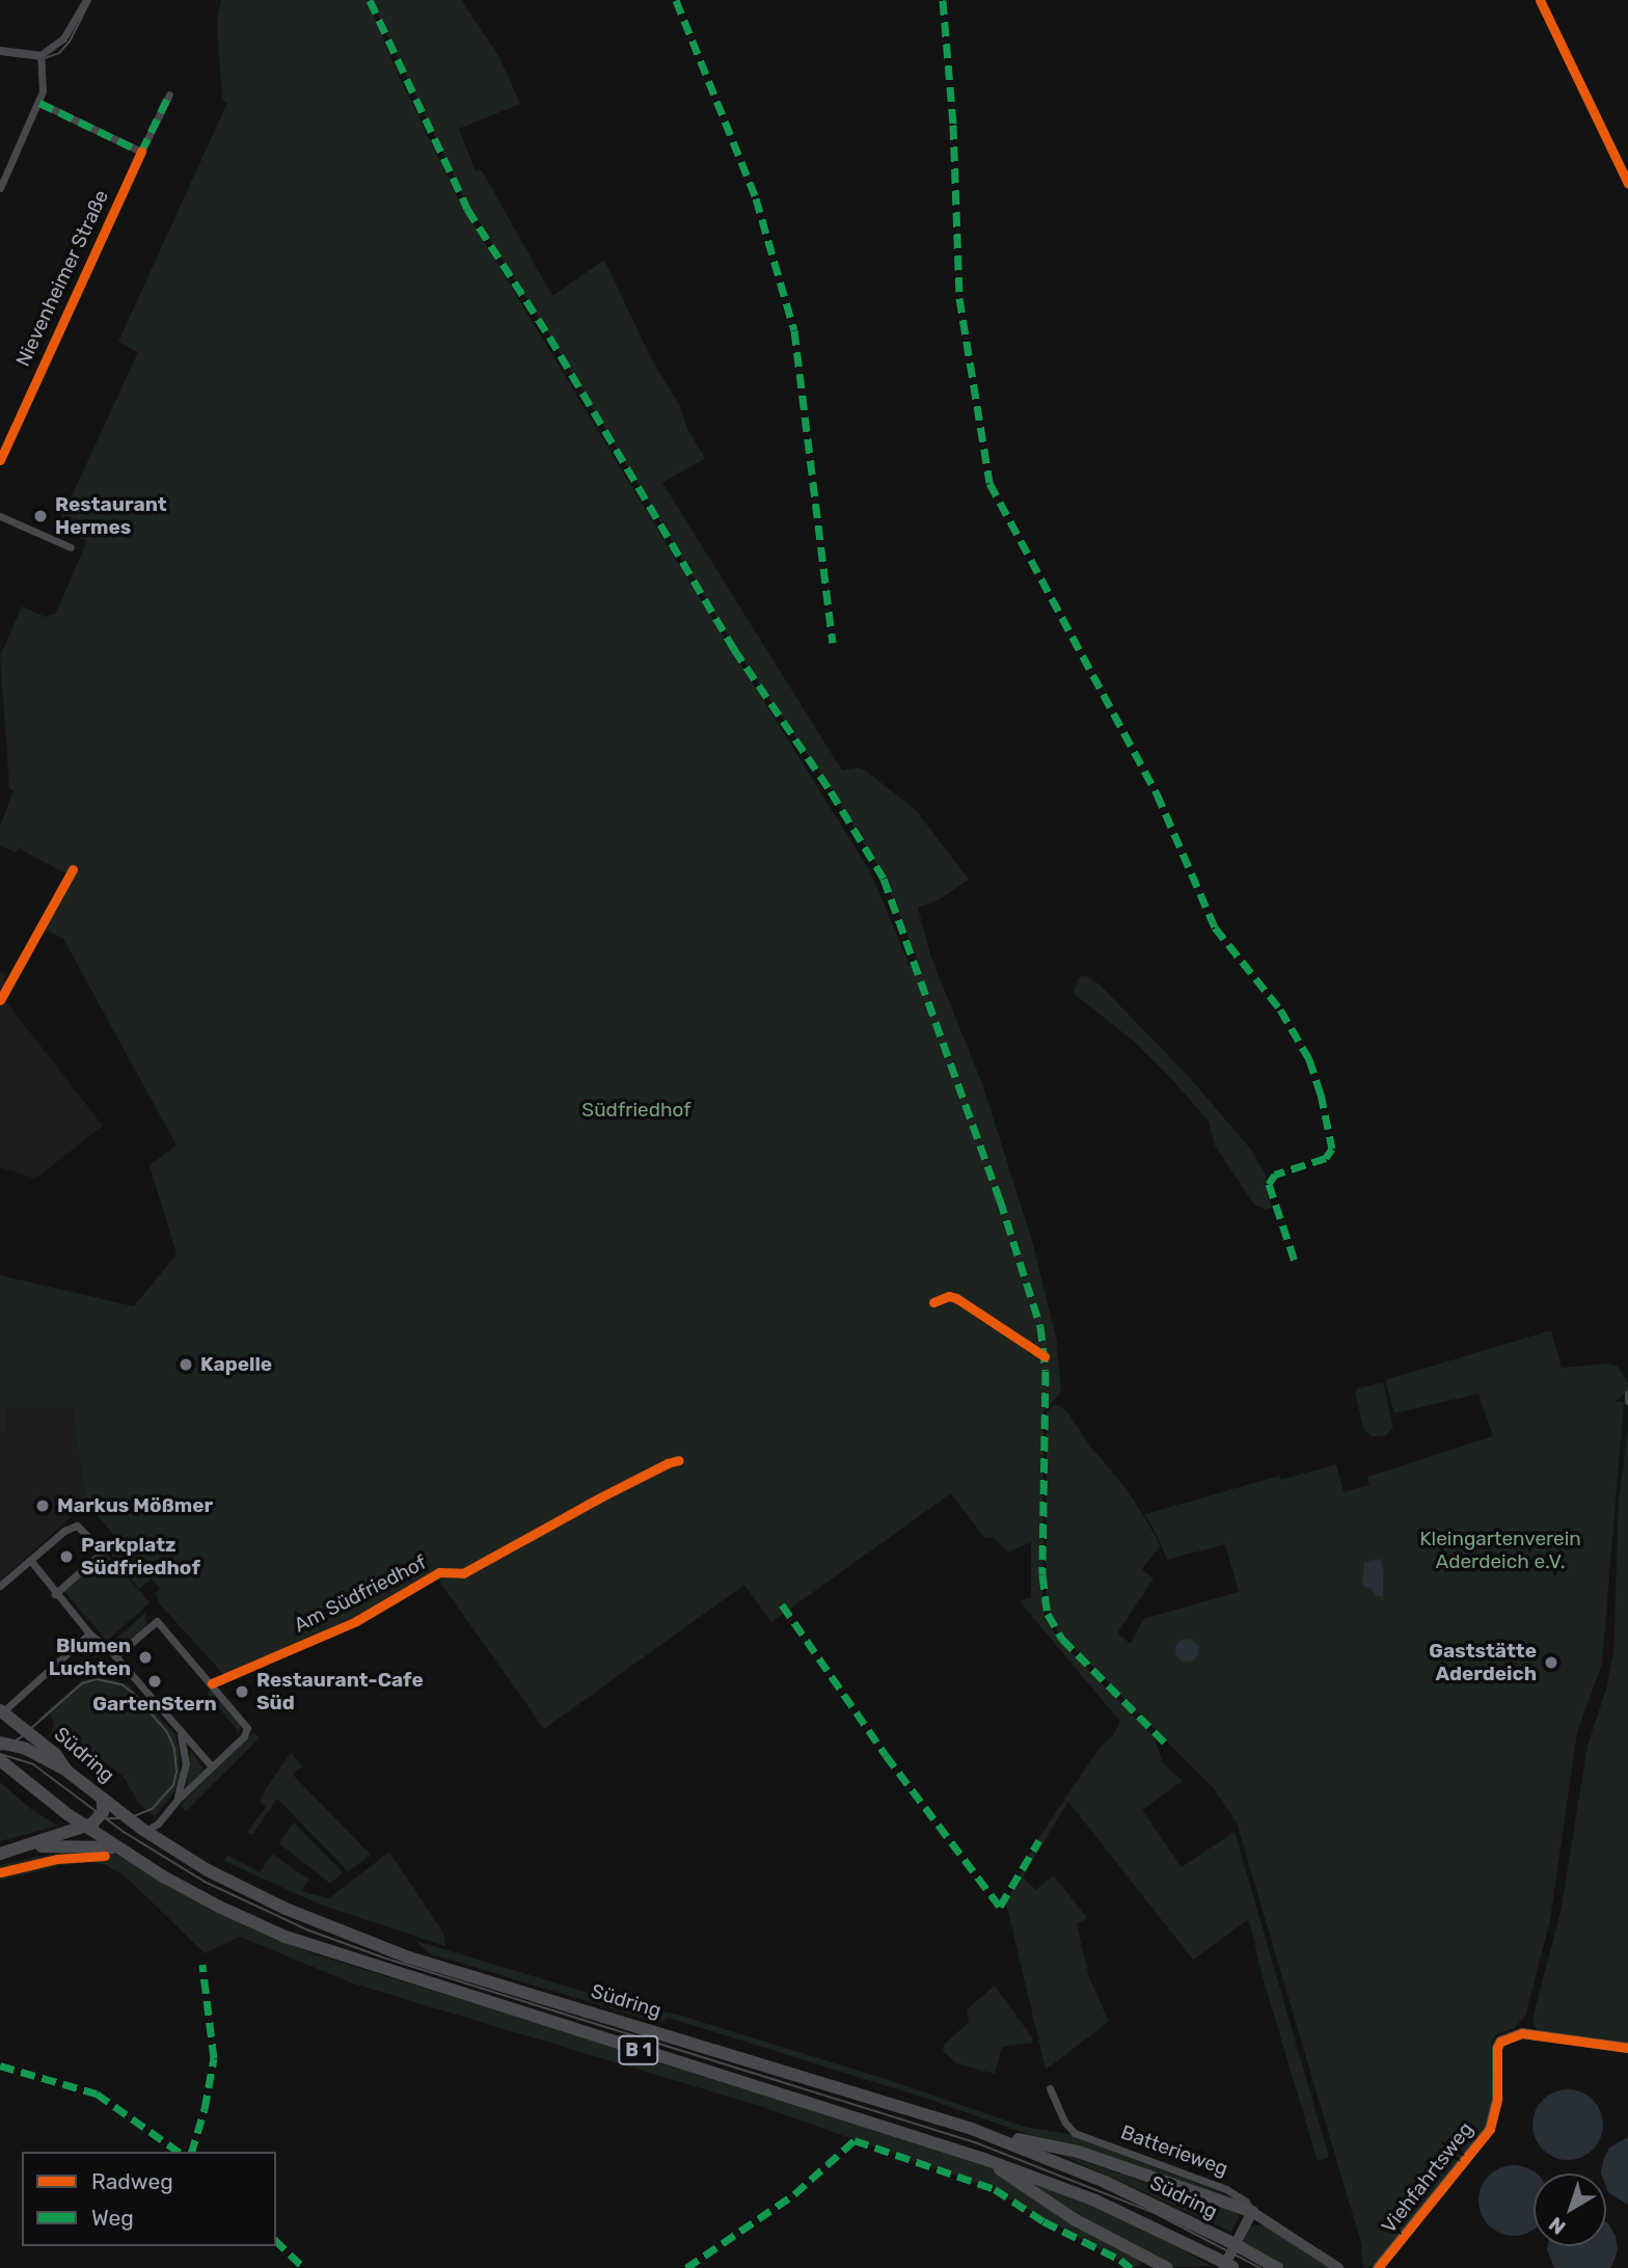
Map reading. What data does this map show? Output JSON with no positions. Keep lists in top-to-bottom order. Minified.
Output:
{"streets":{"main road":["Südring","B 1"],"street":["Nievenheimer Straße","Am Südfriedhof","Batterieweg","Viehfahrtsweg"]},"crossings":[["Südring","B 1"]],"parks":["Südfriedhof","Kleingartenverein Aderdeich e.V."],"places":["Restaurant Hermes","Kapelle","Markus Mößmer","Parkplatz Südfriedhof","Blumen Luchten","Gaststätte Aderdeich","GartenStern","Restaurant-Cafe Süd"],"legend":["Radweg","Weg"],"north":"bottom left"}
